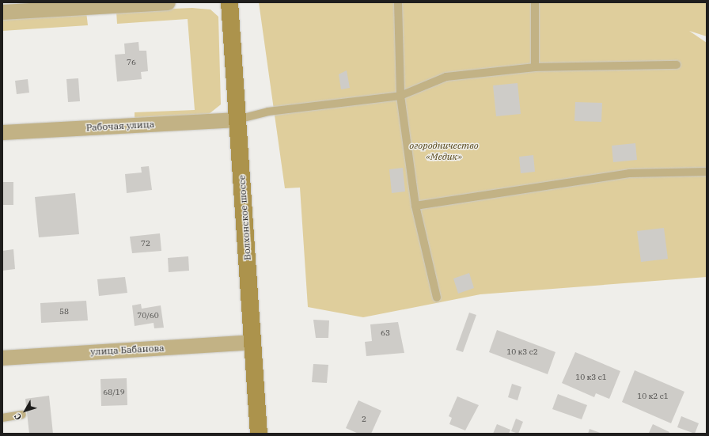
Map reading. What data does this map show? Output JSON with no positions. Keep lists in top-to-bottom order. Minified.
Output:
{"streets":{"main road":["Волхонское шоссе"],"street":["Рабочая улица","улица Бабанова"]},"crossings":[["Рабочая улица","Волхонское шоссе"],["Волхонское шоссе","улица Бабанова"]],"parks":["огородничество «Медик»"],"house_numbers":["76","72","58","70/60","63","10 к3 с2","10 к3 с1","68/19","10 к2 с1","2"],"north":"bottom left"}
